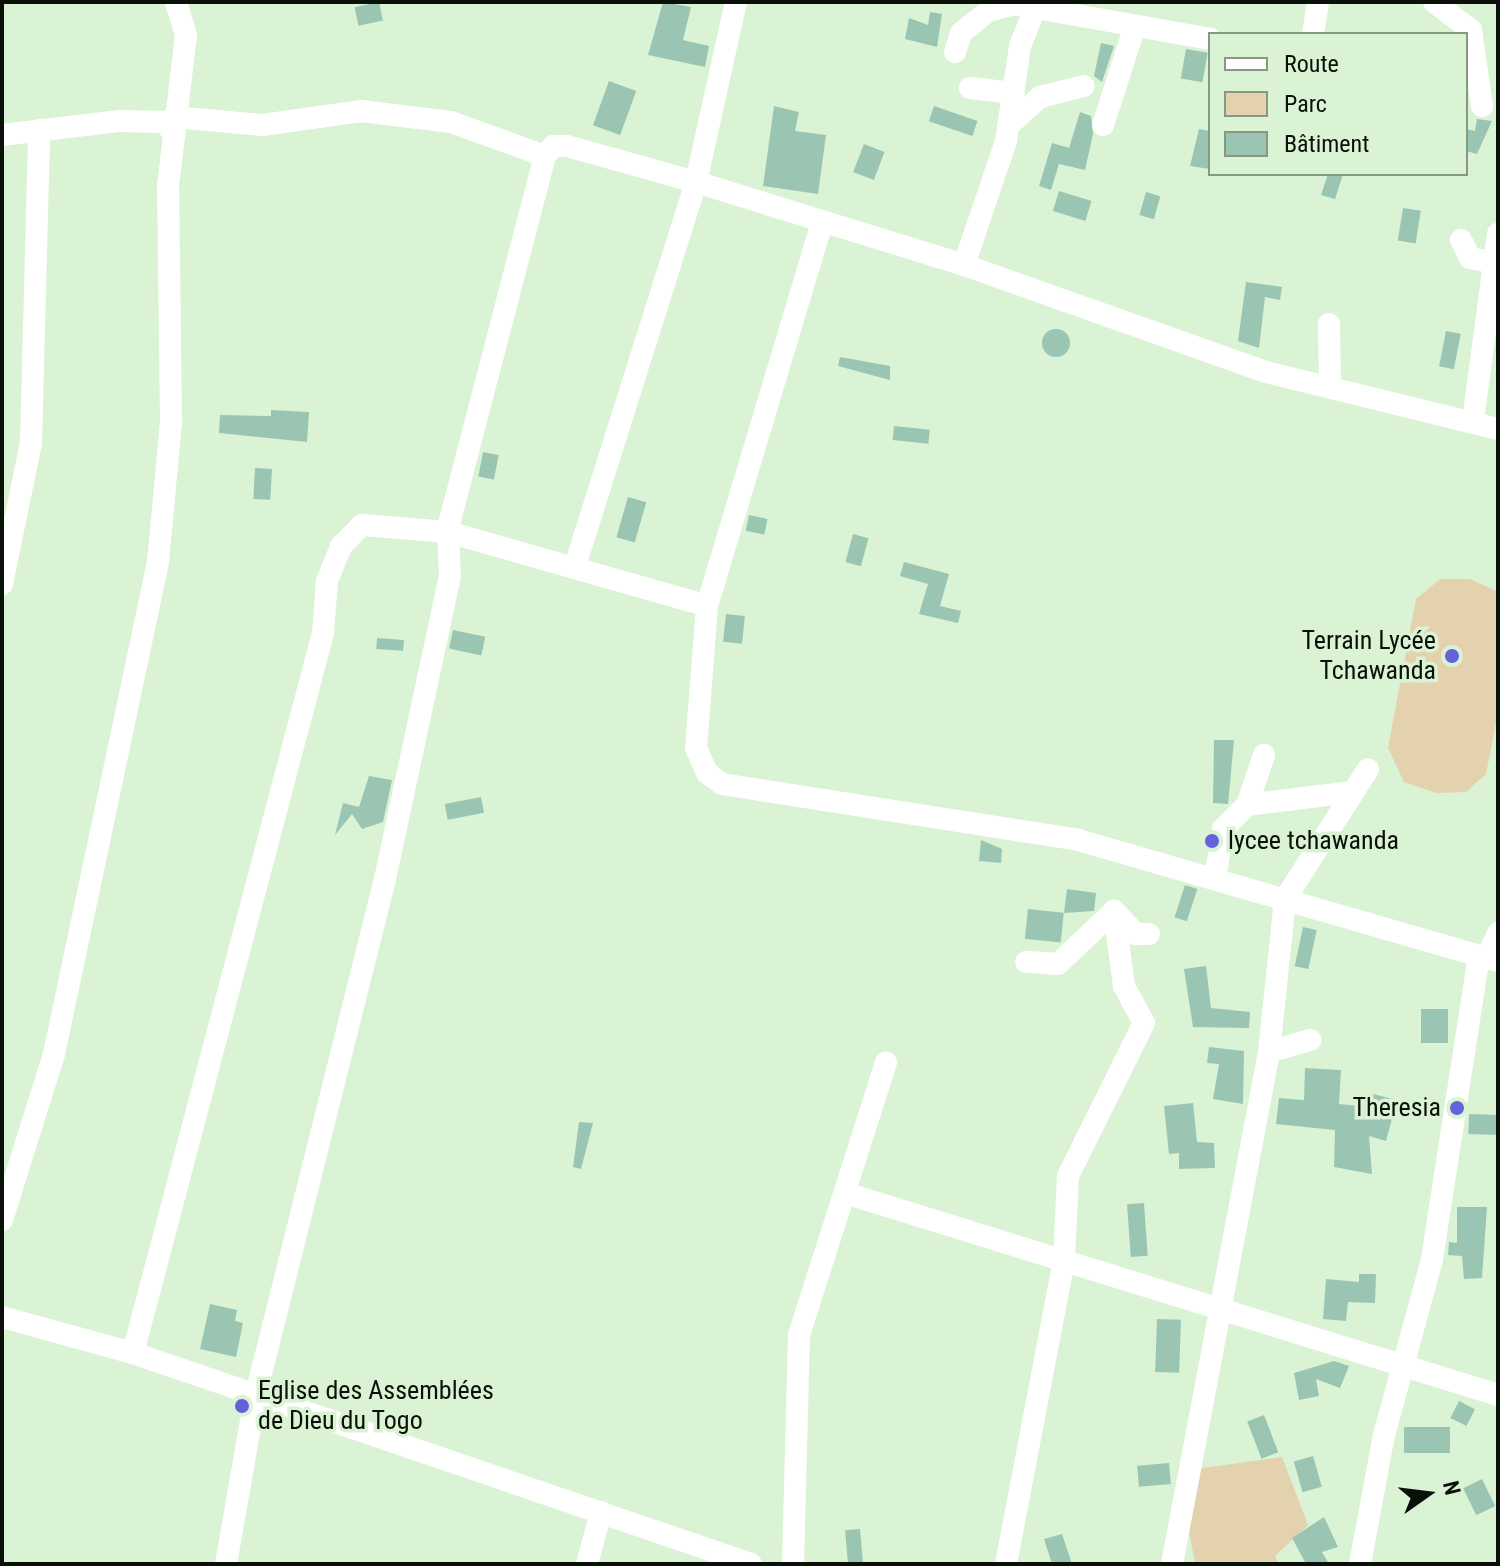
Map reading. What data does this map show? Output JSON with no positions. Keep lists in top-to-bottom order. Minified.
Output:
{"places":["Terrain Lycée Tchawanda","lycee tchawanda","Theresia","Eglise des Assemblées de Dieu du Togo"],"legend":["Route","Parc","Bâtiment"],"north":"right"}
